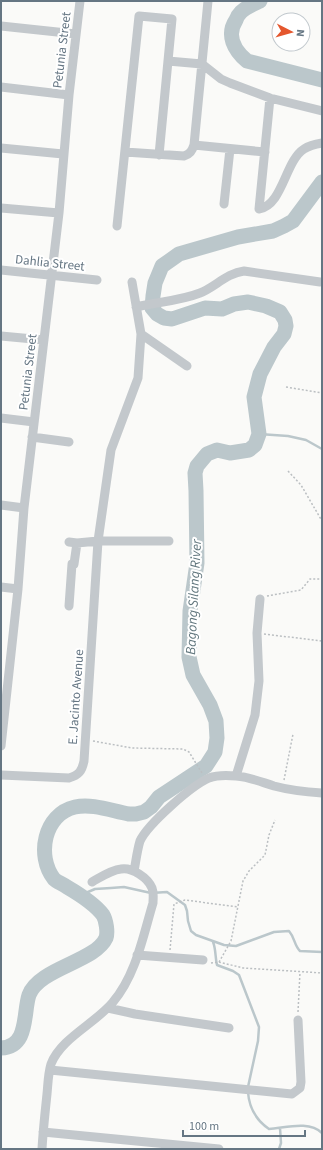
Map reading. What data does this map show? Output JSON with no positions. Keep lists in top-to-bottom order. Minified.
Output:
{"streets":{"street":["Petunia Street","Dahlia Street","E. Jacinto Avenue"]},"crossings":[["Petunia Street","Dahlia Street"]],"water":["Bagong Silang River"],"scale_bar":"100 m","north":"right"}
